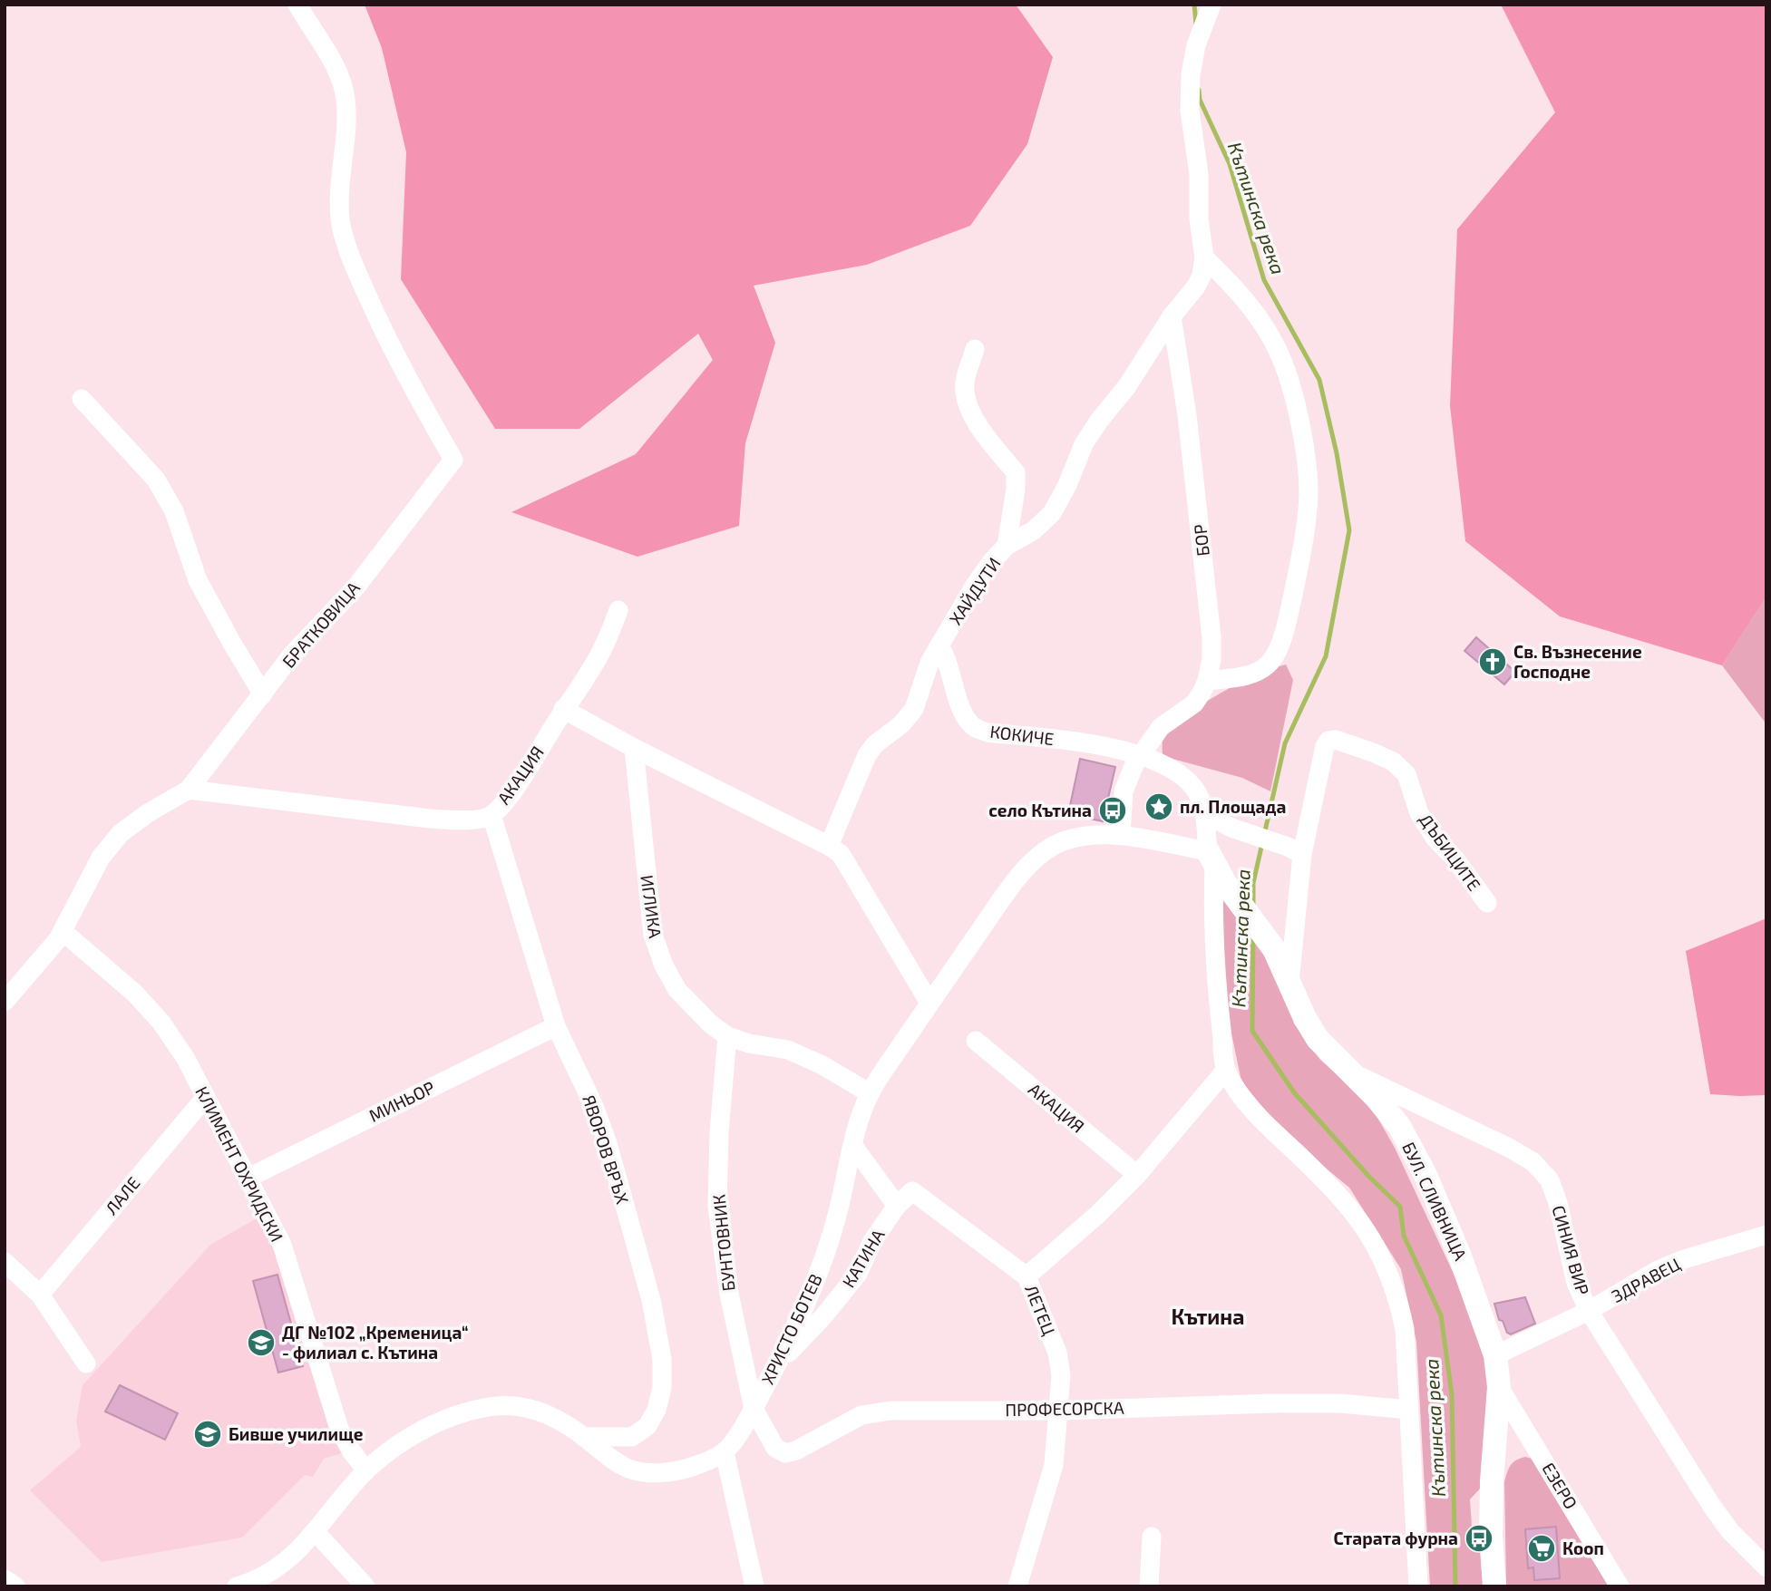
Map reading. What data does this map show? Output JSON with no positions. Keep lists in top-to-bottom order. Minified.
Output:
{"streets":{"street":["БОР","ХАЙДУТИ","БРАТКОВИЦА","КОКИЧЕ","АКАЦИЯ","ДЪБИЦИТЕ","ИГЛИКА","МИНЬОР","ЯВОРОВ ВРЪХ","КЛИМЕНТ ОХРИДСКИ","ЛАЛЕ","БУЛ. СЛИВНИЦА","БУНТОВНИК","СИНИЯ ВИР","КАТИНА","ЗДРАВЕЦ","ЛЕТЕЦ","ХРИСТО БОТЕВ","ПРОФЕСОРСКА","ЕЗЕРО"]},"crossings":[["БОР","ХАЙДУТИ"],["БОР","КОКИЧЕ"],["БОР","ХРИСТО БОТЕВ"],["ХАЙДУТИ","КОКИЧЕ"],["БРАТКОВИЦА","АКАЦИЯ"],["АКАЦИЯ","ЯВОРОВ ВРЪХ"],["АКАЦИЯ","ЛЕТЕЦ"],["ДЪБИЦИТЕ","БУЛ. СЛИВНИЦА"],["ИГЛИКА","БУНТОВНИК"],["ИГЛИКА","ХРИСТО БОТЕВ"],["МИНЬОР","ЯВОРОВ ВРЪХ"],["МИНЬОР","КЛИМЕНТ ОХРИДСКИ"],["КЛИМЕНТ ОХРИДСКИ","ЛАЛЕ"],["БУЛ. СЛИВНИЦА","СИНИЯ ВИР"],["БУЛ. СЛИВНИЦА","ЗДРАВЕЦ"],["БУЛ. СЛИВНИЦА","ЕЗЕРО"],["БУНТОВНИК","ХРИСТО БОТЕВ"],["БУНТОВНИК","ПРОФЕСОРСКА"],["СИНИЯ ВИР","ЗДРАВЕЦ"],["КАТИНА","ХРИСТО БОТЕВ"],["ЛЕТЕЦ","ПРОФЕСОРСКА"],["ХРИСТО БОТЕВ","ПРОФЕСОРСКА"]],"districts":["Кътина"],"water":["Кътинска река"],"places":{"church":["Св. Възнесение Господне"],"place":["пл. Площада"],"bus stop":["село Кътина","Старата фурна"],"school or university":["ДГ №102 „Кременица“ - филиал с. Кътина","Бивше училище"],"supermarket":["Кооп"]}}
